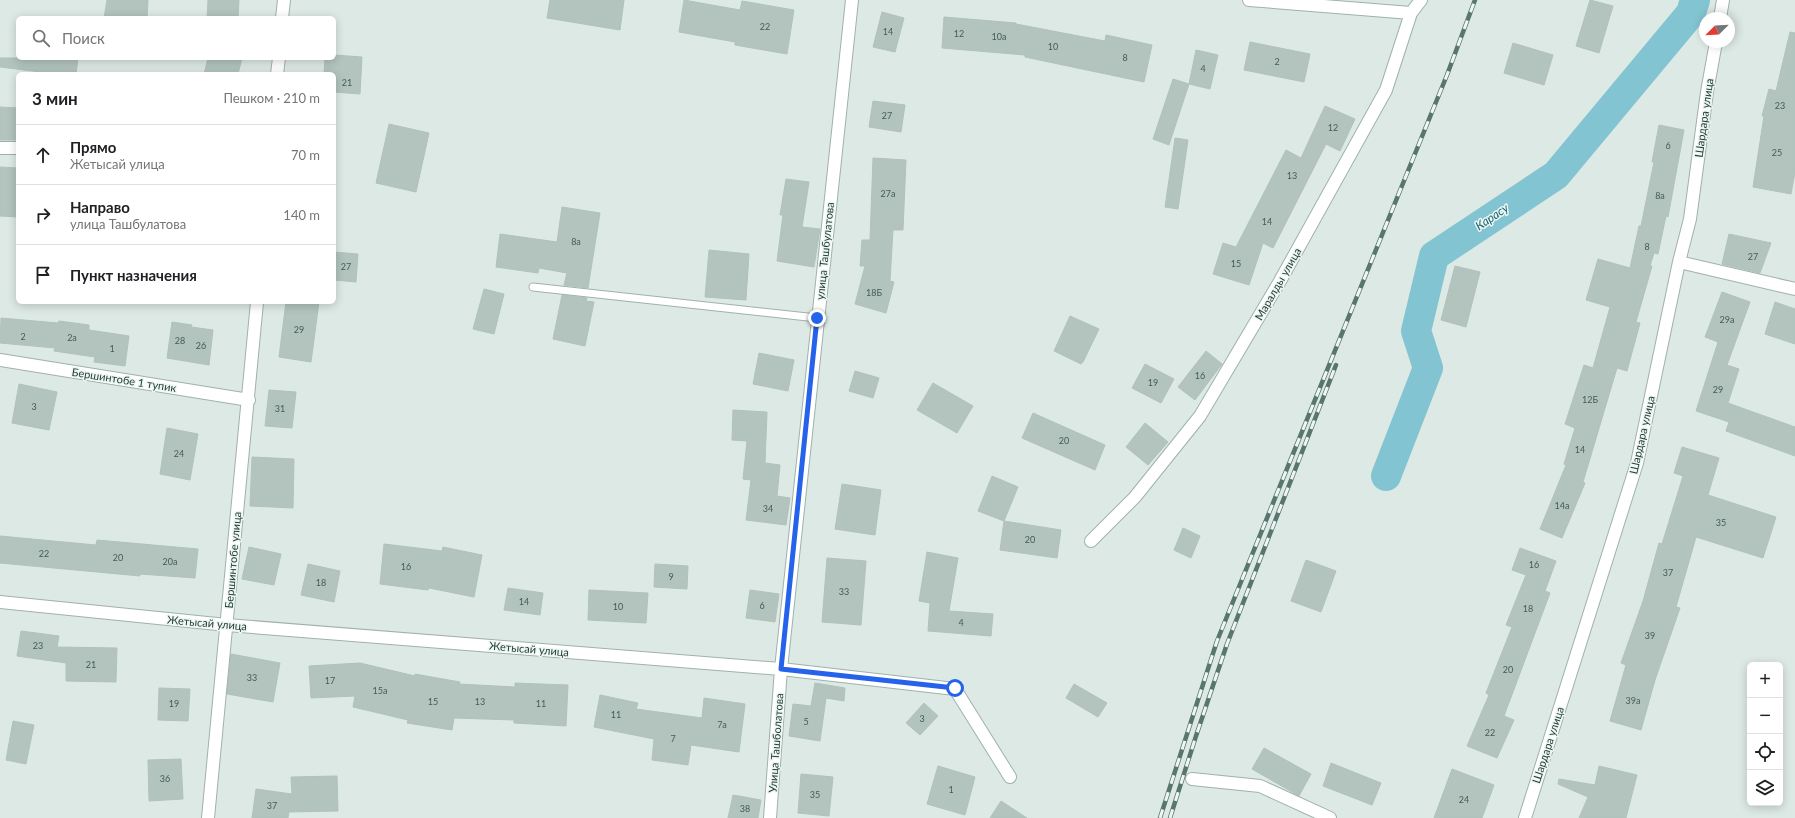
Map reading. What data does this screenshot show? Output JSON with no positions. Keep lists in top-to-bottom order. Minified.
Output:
{"streets":{"street":["Шардара улица","улица Ташбулатова","Маралды улица","Бершинтобе 1 тупик","Бершинтобе улица","Жетысай улица","Улица Ташболатова"]},"crossings":[["улица Ташбулатова","Жетысай улица"],["улица Ташбулатова","Улица Ташболатова"],["Бершинтобе 1 тупик","Бершинтобе улица"],["Бершинтобе улица","Жетысай улица"],["Жетысай улица","Улица Ташболатова"]],"water":["Карасу"],"house_numbers":["22","14","12","10а","10","8","2","4","21","23","27","12","6","25","13","27а","8а","14","8а","8","27","15","27","18Б","29а","29","2","2а","28","26","1","16","19","29","12Б","3","31","20","14","24","14а","34","35","20","22","20","20а","16","16","37","9","18","33","14","6","10","18","4","39","23","21","20","33","17","15а","39а","15","13","19","11","11","3","5","7а","22","7","36","1","35","24","37","38"],"north":"bottom left","page":{"search":"Поиск","heading":["3 мин","Пешком · 210 m"],"list":[["Прямо","Жетысай улица","70 m"],["Направо","улица Ташбулатова","140 m"],"Пункт назначения"],"map_buttons":["+","−"]}}
